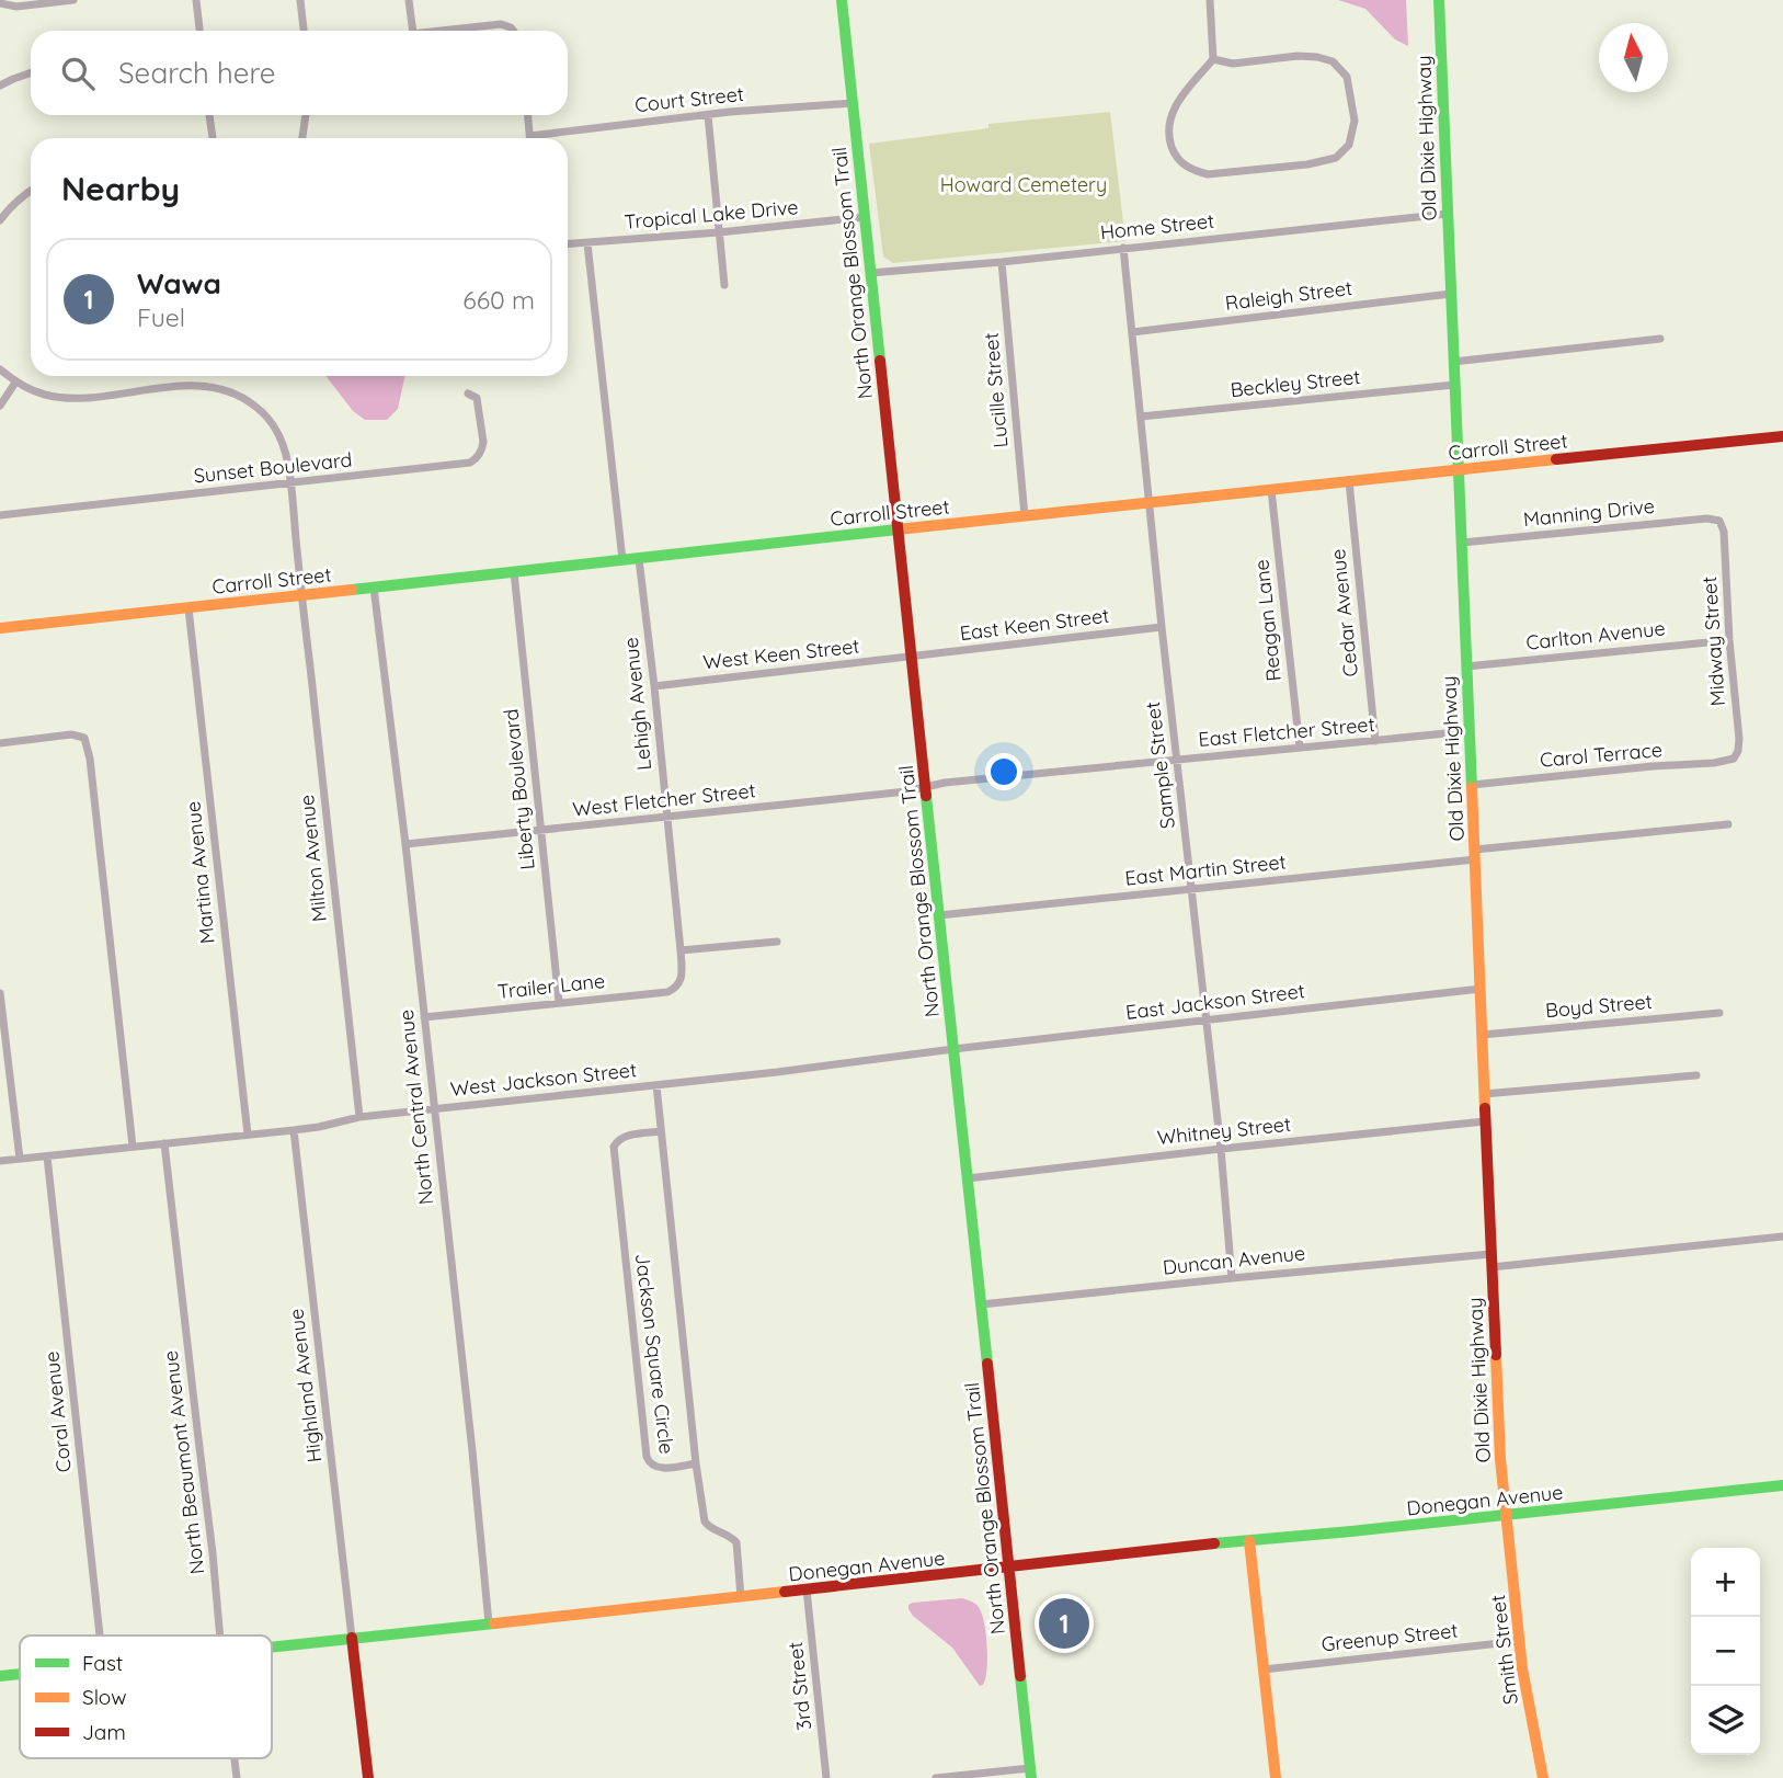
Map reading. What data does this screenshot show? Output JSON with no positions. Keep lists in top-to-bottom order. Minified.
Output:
{"streets":{"street":["Court Street","Old Dixie Highway","Tropical Lake Drive","Home Street","North Orange Blossom Trail","Raleigh Street","Beckley Street","Lucille Street","Carroll Street","Sunset Boulevard","Manning Drive","Cedar Avenue","Reagan Lane","East Keen Street","Carlton Avenue","Midway Street","West Keen Street","Lehigh Avenue","East Fletcher Street","Carol Terrace","Sample Street","Liberty Boulevard","West Fletcher Street","Milton Avenue","East Martin Street","Martina Avenue","Trailer Lane","East Jackson Street","Boyd Street","West Jackson Street","North Central Avenue","Whitney Street","Duncan Avenue","Jackson Square Circle","Highland Avenue","Coral Avenue","North Beaumont Avenue","Donegan Avenue","Greenup Street","Smith Street","3rd Street"]},"crossings":[["Court Street","North Orange Blossom Trail"],["Old Dixie Highway","Home Street"],["Old Dixie Highway","Raleigh Street"],["Old Dixie Highway","Beckley Street"],["Old Dixie Highway","Carroll Street"],["Old Dixie Highway","Manning Drive"],["Old Dixie Highway","Carlton Avenue"],["Old Dixie Highway","East Fletcher Street"],["Old Dixie Highway","Carol Terrace"],["Old Dixie Highway","East Martin Street"],["Old Dixie Highway","East Jackson Street"],["Old Dixie Highway","Boyd Street"],["Old Dixie Highway","Whitney Street"],["Old Dixie Highway","Duncan Avenue"],["Old Dixie Highway","Donegan Avenue"],["Old Dixie Highway","Smith Street"],["Tropical Lake Drive","North Orange Blossom Trail"],["Home Street","North Orange Blossom Trail"],["Home Street","Lucille Street"],["Home Street","Sample Street"],["North Orange Blossom Trail","Carroll Street"],["North Orange Blossom Trail","East Keen Street"],["North Orange Blossom Trail","West Keen Street"],["North Orange Blossom Trail","East Fletcher Street"],["North Orange Blossom Trail","West Fletcher Street"],["North Orange Blossom Trail","East Martin Street"],["North Orange Blossom Trail","East Jackson Street"],["North Orange Blossom Trail","West Jackson Street"],["North Orange Blossom Trail","Whitney Street"],["North Orange Blossom Trail","Duncan Avenue"],["North Orange Blossom Trail","Donegan Avenue"],["Raleigh Street","Sample Street"],["Beckley Street","Sample Street"],["Lucille Street","Carroll Street"],["Carroll Street","Cedar Avenue"],["Carroll Street","Reagan Lane"],["Carroll Street","Lehigh Avenue"],["Carroll Street","Sample Street"],["Carroll Street","Liberty Boulevard"],["Carroll Street","Milton Avenue"],["Carroll Street","Martina Avenue"],["Carroll Street","North Central Avenue"],["Manning Drive","Midway Street"],["Cedar Avenue","East Fletcher Street"],["Reagan Lane","East Fletcher Street"],["East Keen Street","West Keen Street"],["East Keen Street","Sample Street"],["Carlton Avenue","Midway Street"],["Midway Street","Carol Terrace"],["West Keen Street","Lehigh Avenue"],["Lehigh Avenue","West Fletcher Street"],["Lehigh Avenue","Trailer Lane"],["East Fletcher Street","Sample Street"],["East Fletcher Street","West Fletcher Street"],["Sample Street","East Martin Street"],["Sample Street","East Jackson Street"],["Sample Street","Whitney Street"],["Sample Street","Duncan Avenue"],["Liberty Boulevard","West Fletcher Street"],["Liberty Boulevard","Trailer Lane"],["West Fletcher Street","North Central Avenue"],["Milton Avenue","West Jackson Street"],["Martina Avenue","West Jackson Street"],["Trailer Lane","North Central Avenue"],["East Jackson Street","West Jackson Street"],["West Jackson Street","North Central Avenue"],["West Jackson Street","Highland Avenue"],["West Jackson Street","Coral Avenue"],["West Jackson Street","North Beaumont Avenue"],["North Central Avenue","Donegan Avenue"],["Jackson Square Circle","Donegan Avenue"],["Highland Avenue","Donegan Avenue"],["Donegan Avenue","Smith Street"],["Donegan Avenue","3rd Street"],["Greenup Street","Smith Street"]],"parks":["Howard Cemetery"],"legend":["Fast","Slow","Jam"],"north":"top","page":{"search":"Search here","heading":"Nearby","list":[{"mark":"1","name":"Wawa","note":"Fuel","value":"660 m"}],"map_buttons":["+","−"],"pins":"1"}}
